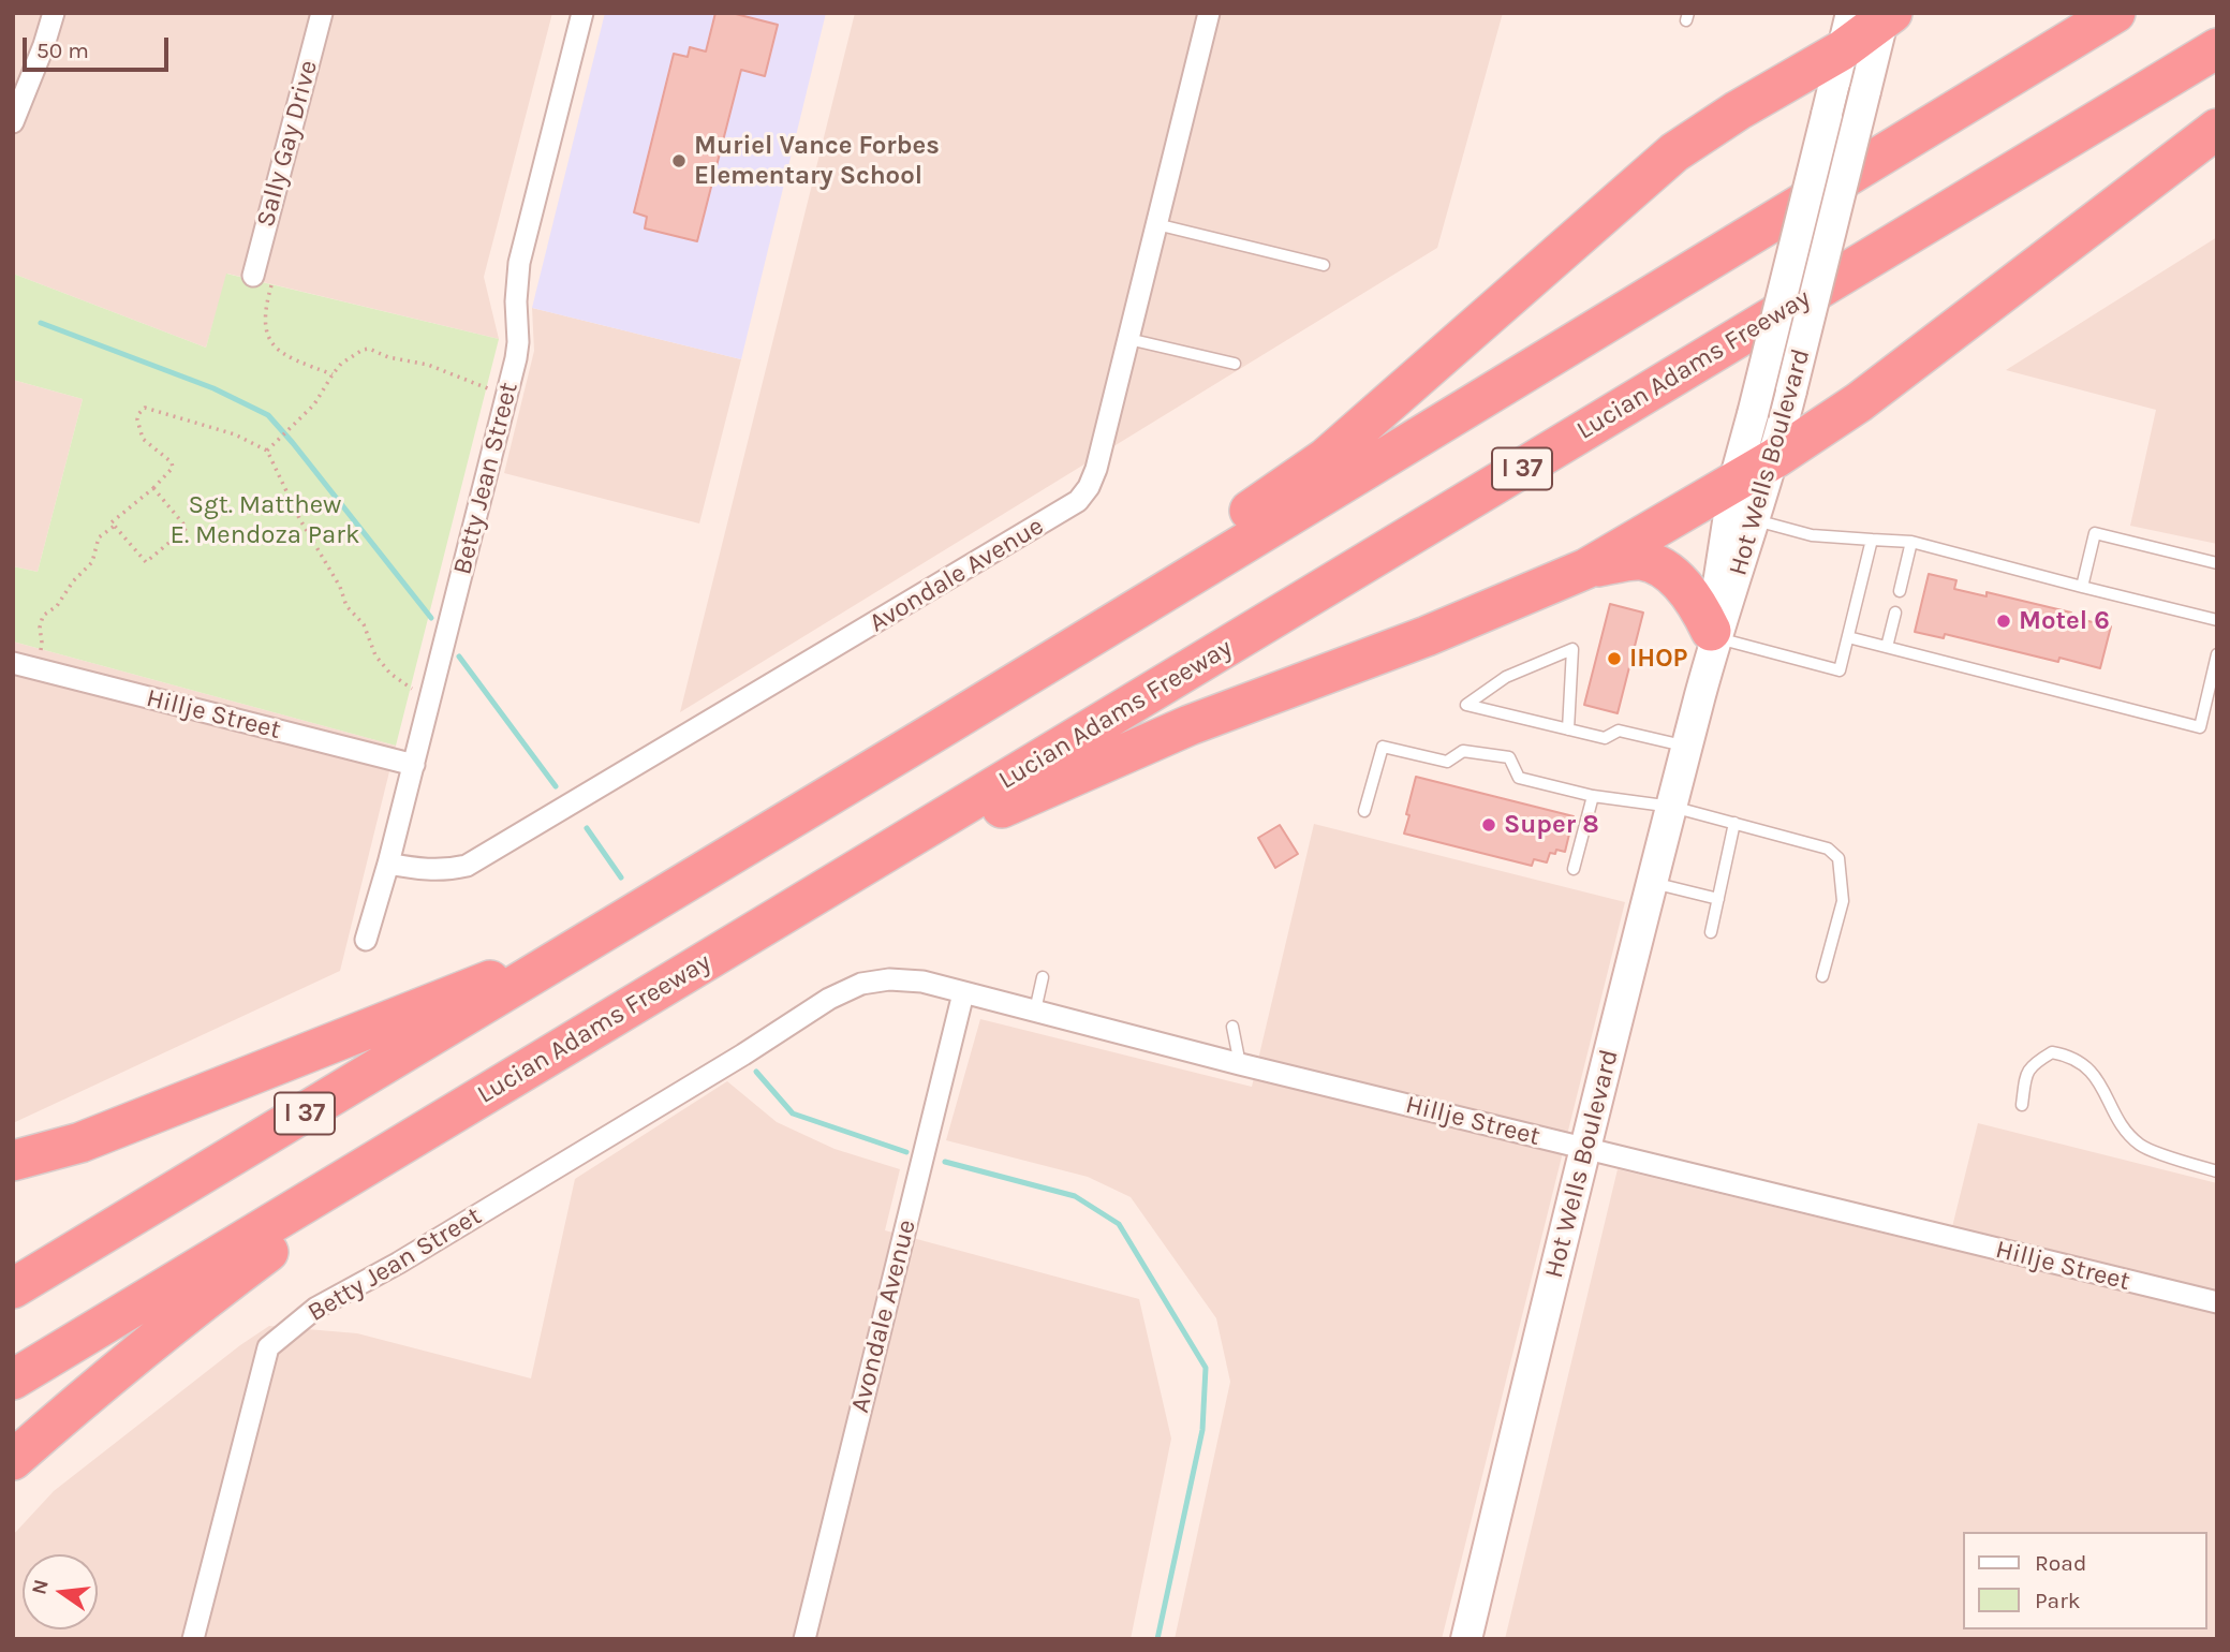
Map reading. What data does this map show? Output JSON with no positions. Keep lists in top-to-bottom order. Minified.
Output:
{"streets":{"highway":["Lucian Adams Freeway","I 37"],"street":["Sally Gay Drive","Hot Wells Boulevard","Betty Jean Street","Avondale Avenue","Hillje Street"]},"crossings":[["Hot Wells Boulevard","Hillje Street"],["Betty Jean Street","Avondale Avenue"],["Betty Jean Street","Hillje Street"],["Avondale Avenue","Hillje Street"]],"parks":["Sgt. Matthew E. Mendoza Park"],"places":["Muriel Vance Forbes Elementary School","Motel 6","IHOP","Super 8"],"legend":["Road","Park"],"scale_bar":"50 m","north":"left"}
